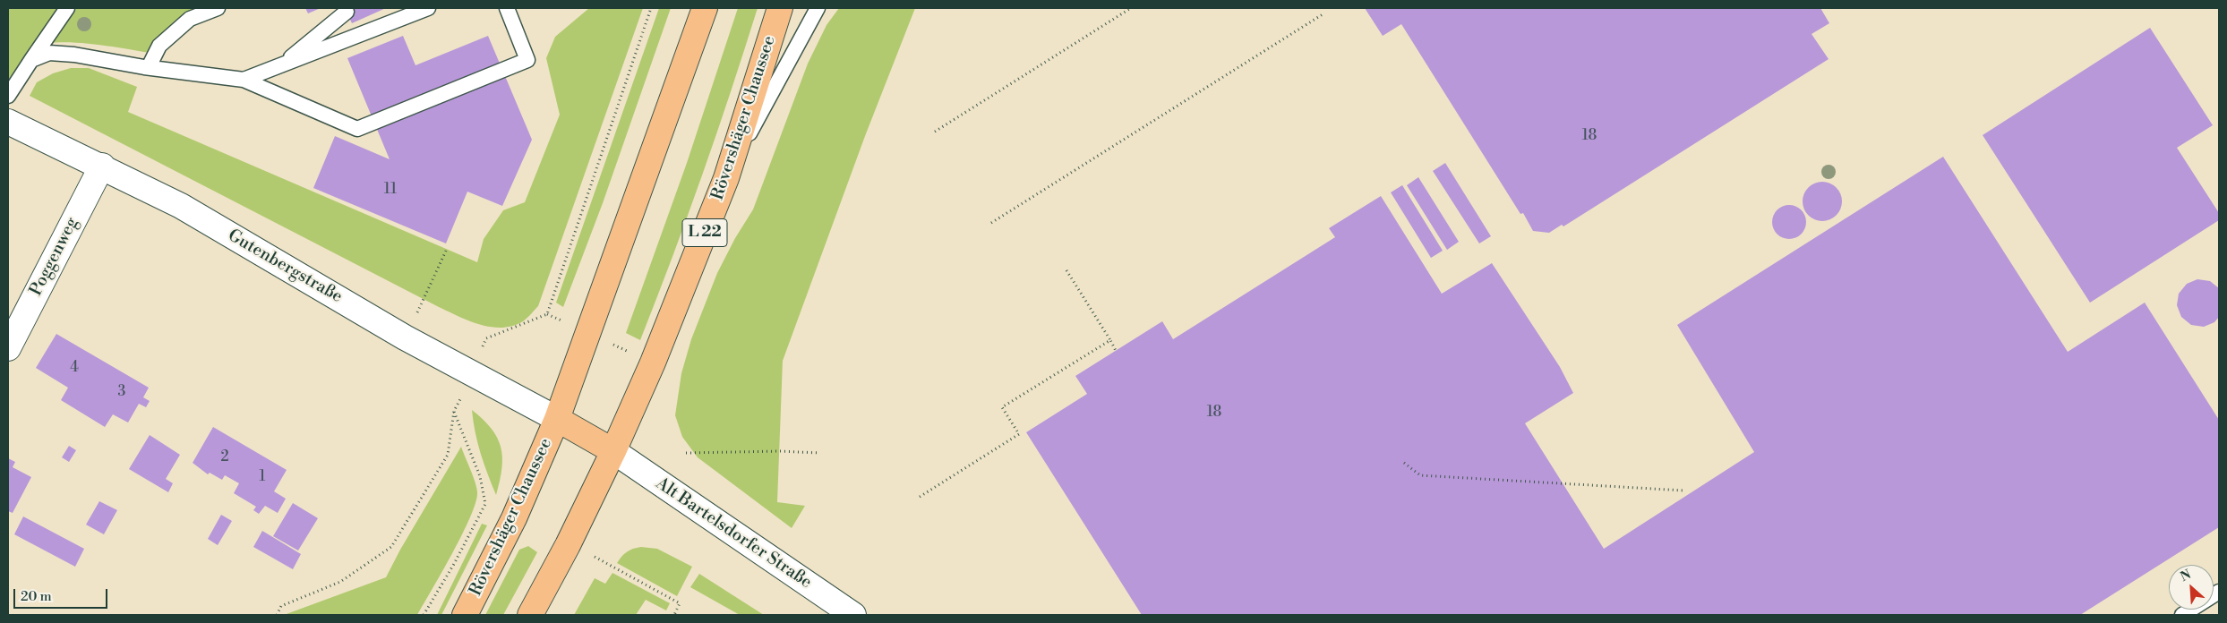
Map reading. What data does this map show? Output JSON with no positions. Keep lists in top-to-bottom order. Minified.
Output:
{"streets":{"main road":["Rövershäger Chaussee","L 22"],"street":["Poggenweg","Gutenbergstraße","Alt Bartelsdorfer Straße"]},"crossings":[["Rövershäger Chaussee","Gutenbergstraße"],["Rövershäger Chaussee","Alt Bartelsdorfer Straße"],["Poggenweg","Gutenbergstraße"]],"house_numbers":["18","11","4","3","18","2","1"],"scale_bar":"20 m","north":"top left"}
